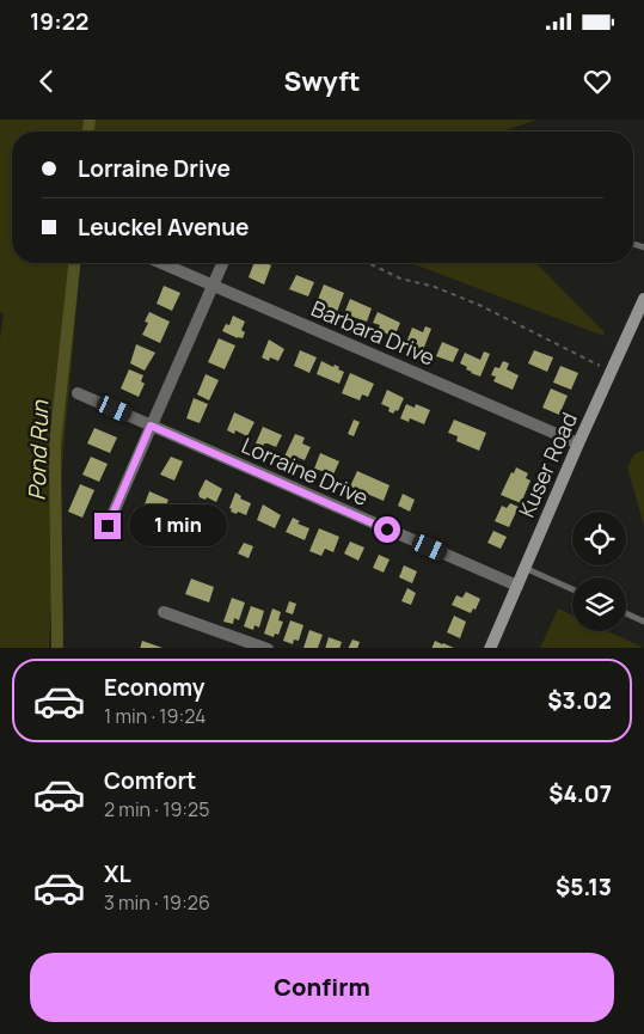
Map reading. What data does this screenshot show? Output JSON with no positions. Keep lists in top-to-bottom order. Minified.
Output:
{"streets":{"street":["Barbara Drive","Kuser Road","Lorraine Drive"]},"crossings":[["Barbara Drive","Kuser Road"],["Kuser Road","Lorraine Drive"]],"water":["Pond Run"],"page":{"status":"19:22","header":"Swyft","banner":["Lorraine Drive","Leuckel Avenue"],"bubble":"1 min","list":[{"name":"Economy","note":"1 min · 19:24","value":"$3.02"},{"name":"Comfort","note":"2 min · 19:25","value":"$4.07"},{"name":"XL","note":"3 min · 19:26","value":"$5.13"}],"buttons":"Confirm"}}
